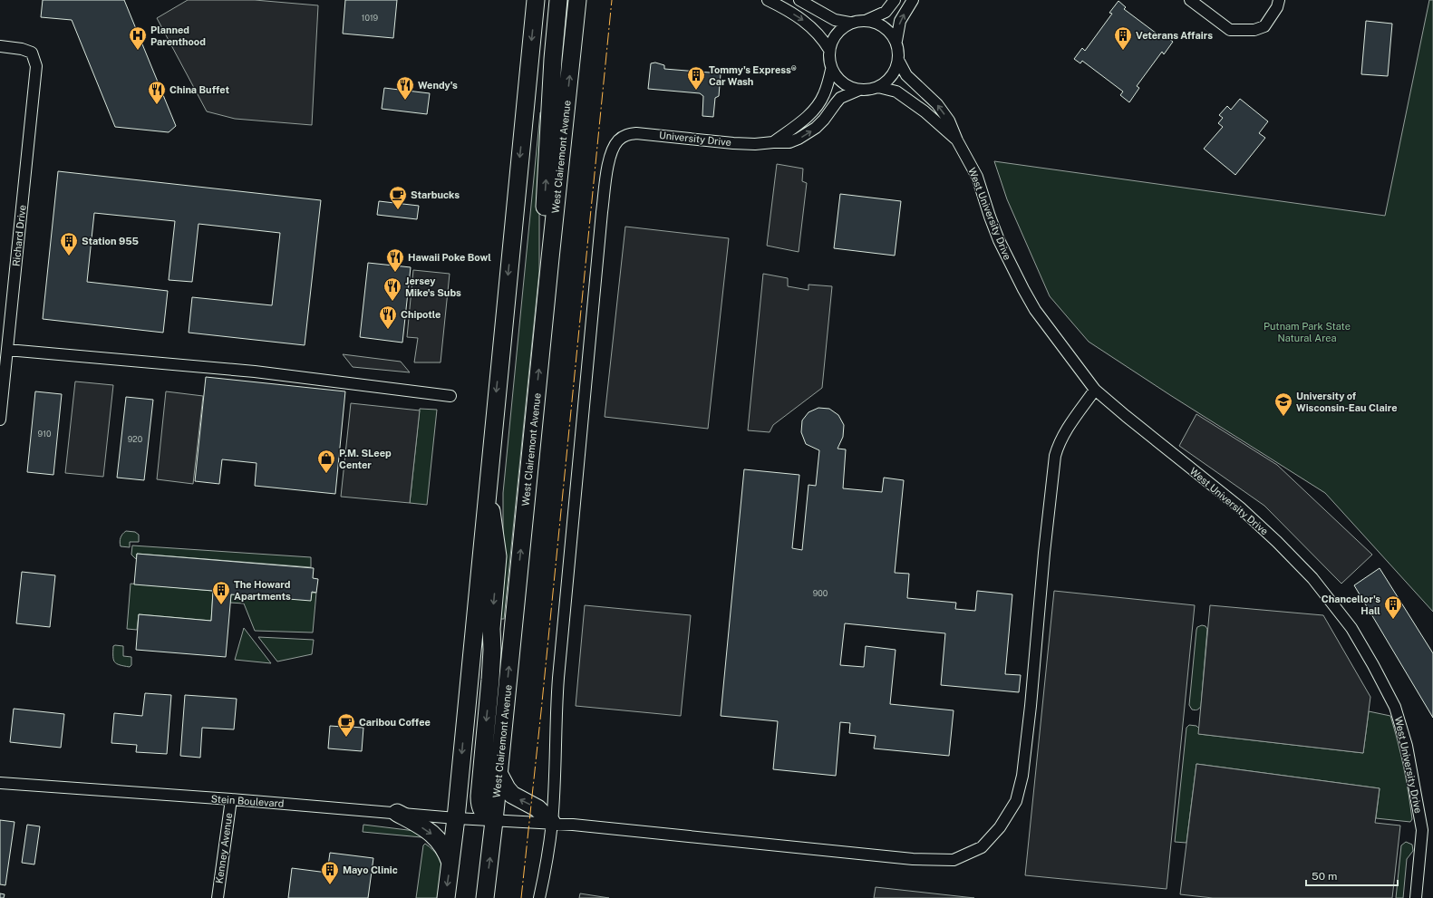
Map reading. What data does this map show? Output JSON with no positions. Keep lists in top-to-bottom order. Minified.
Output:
{"streets":{"main road":["West Clairemont Avenue"],"street":["University Drive","West University Drive","Richard Drive","Stein Boulevard","Kenney Avenue"]},"crossings":[["University Drive","West University Drive"],["University Drive","Stein Boulevard"],["West Clairemont Avenue","Stein Boulevard"],["West University Drive","Stein Boulevard"],["Stein Boulevard","Kenney Avenue"]],"parks":["Putnam Park State Natural Area"],"places":{"hospital":["Planned Parenthood"],"building":["Veterans Affairs","Tommy's Express® Car Wash","Station 955","The Howard Apartments","Chancellor's Hall","Mayo Clinic"],"restaurant":["Wendy's","China Buffet","Hawaii Poke Bowl","Jersey Mike's Subs","Chipotle"],"cafe":["Starbucks","Caribou Coffee"],"school or university":["University of Wisconsin-Eau Claire"],"shop":["P.M. SLeep Center"]},"house_numbers":["1019","910","920","900"],"scale_bar":"50 m"}
